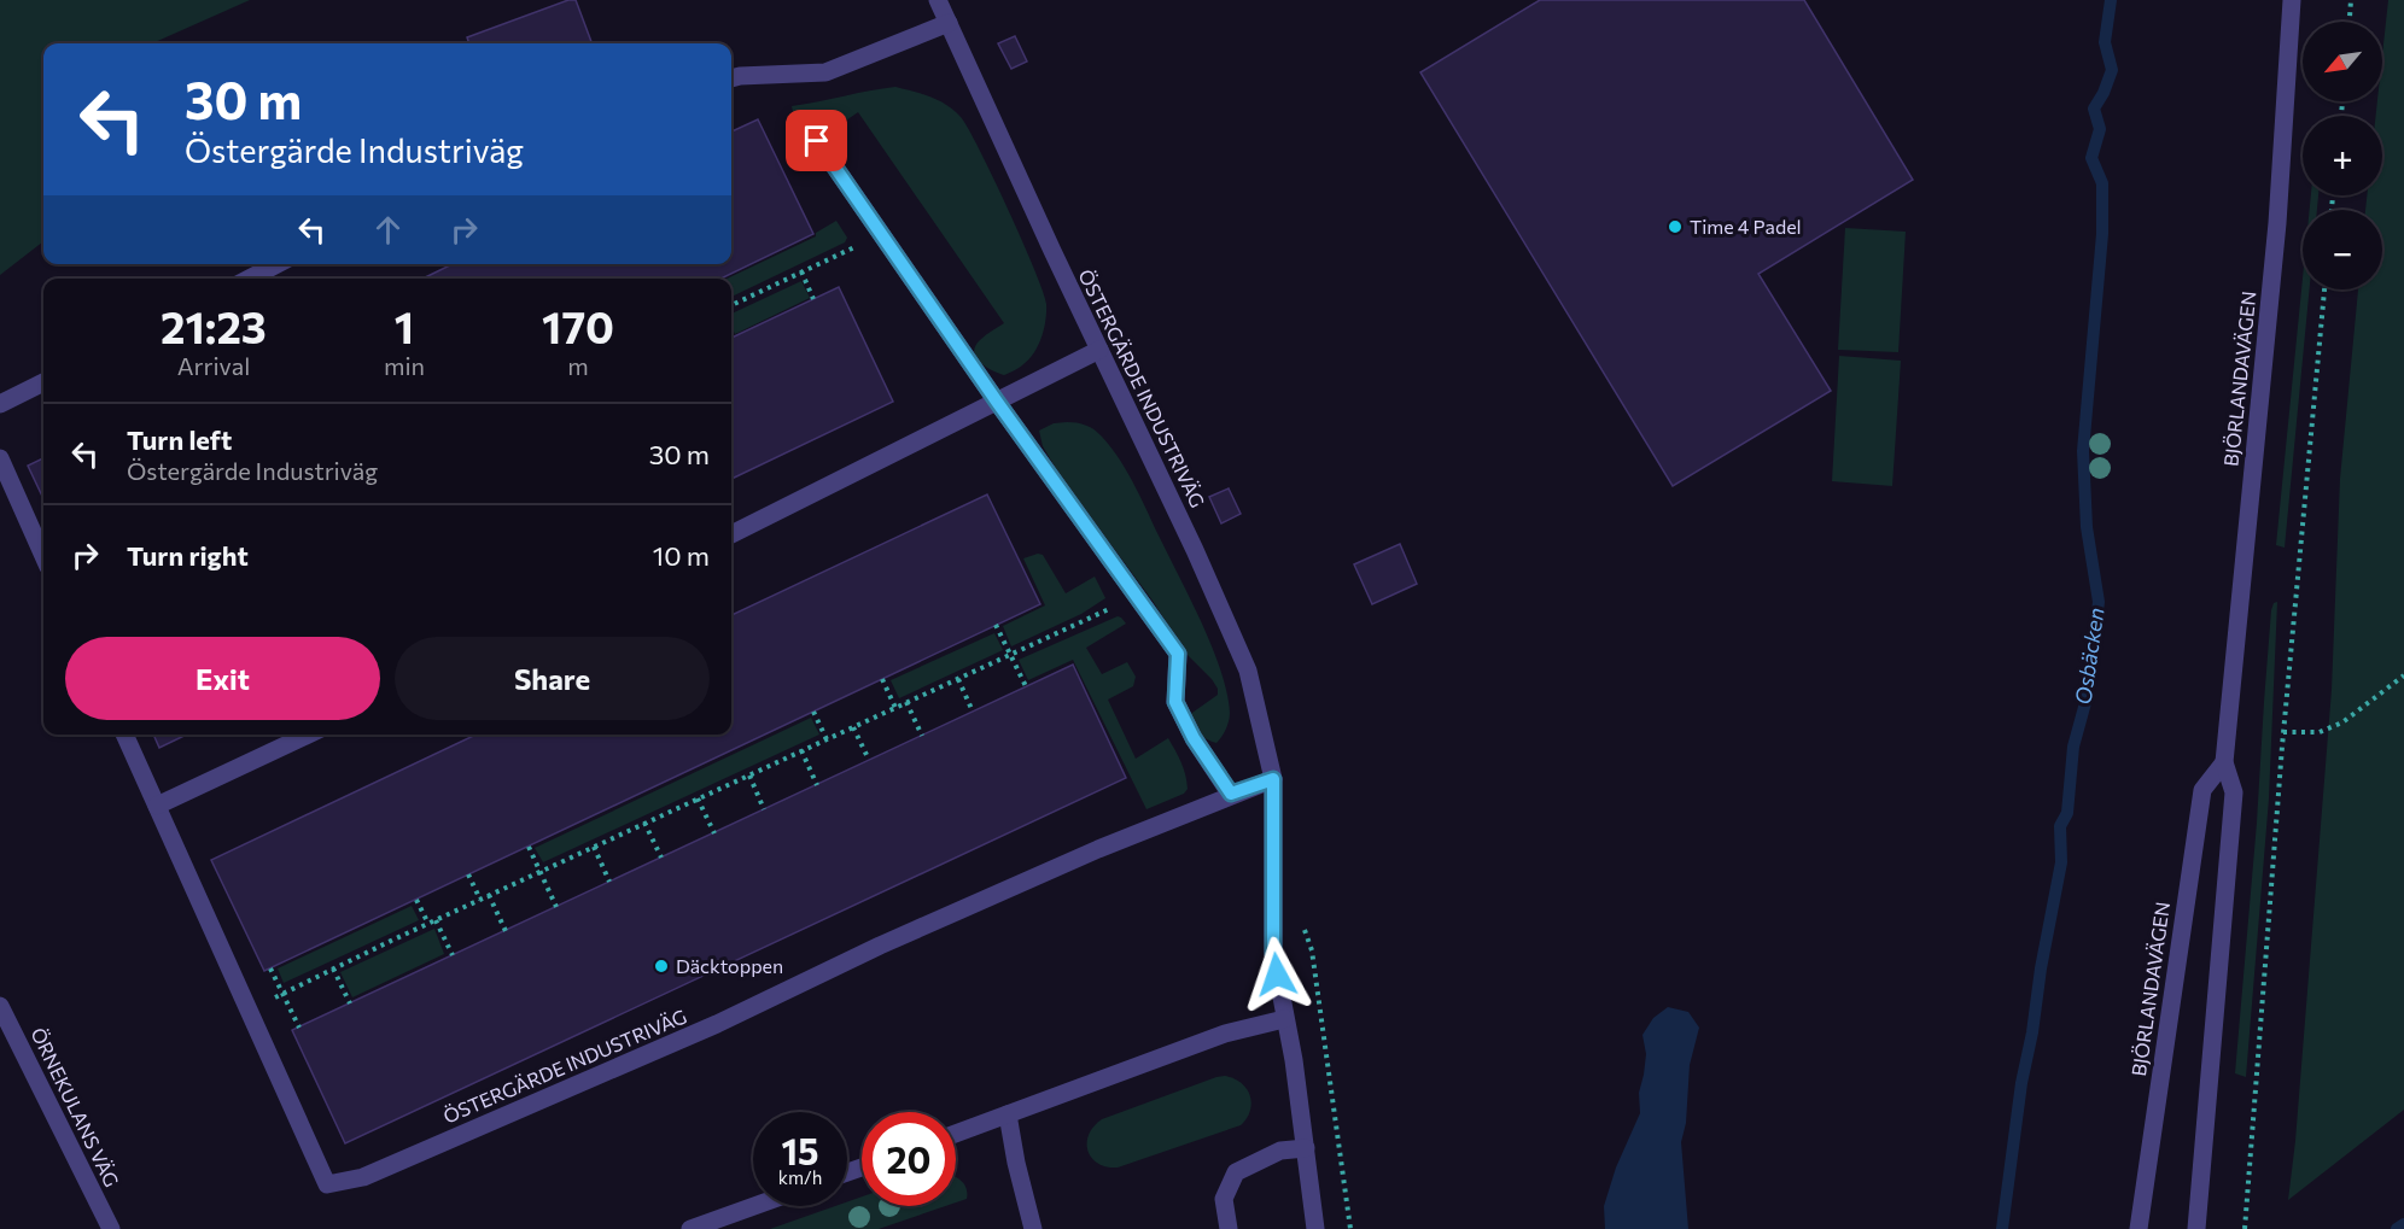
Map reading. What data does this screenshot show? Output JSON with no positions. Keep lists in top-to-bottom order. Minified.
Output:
{"streets":{"street":["BJÖRLANDAVÄGEN","ÖSTERGÄRDE INDUSTRIVÄG","ÖRNEKULANS VÄG"]},"water":["Osbäcken"],"places":["Time 4 Padel","Däcktoppen"],"north":"bottom left","page":{"map_buttons":["+","−"],"turn":["30 m","Östergärde Industriväg"],"eta":["21:23","Arrival","1","min","170","m"],"list":[{"name":"Turn left","note":"Östergärde Industriväg","value":"30 m"},{"name":"Turn right","value":"10 m"}],"buttons":["Exit","Share"],"speed":"15 km/h","limit":"20"}}
